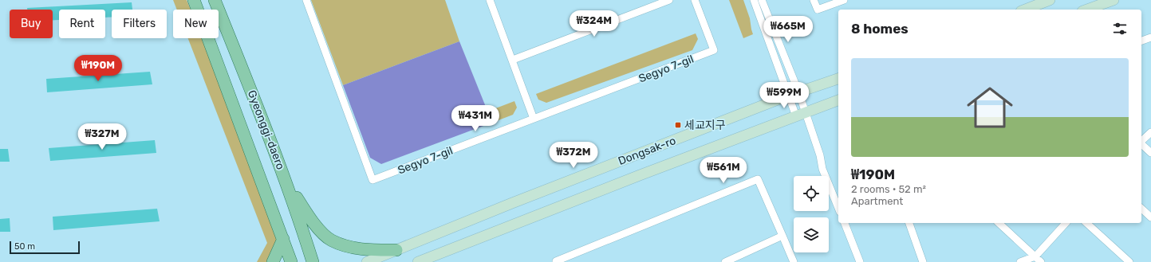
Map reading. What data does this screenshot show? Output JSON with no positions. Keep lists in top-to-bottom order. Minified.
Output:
{"streets":{"main road":["Gyeonggi-daero","Dongsak-ro"],"street":["Segyo 7-gil"]},"places":{"transit":["세교지구"]},"scale_bar":"50 m","page":{"chip":["Buy","Rent","Filters","New"],"heading":"8 homes","price":["₩324M","₩665M","₩190M","₩599M","₩431M","₩327M","₩372M","₩561M"],"list":[{"name":"₩190M","note":"2 rooms · 52 m² · Apartment"}],"scale":"50 m"}}
